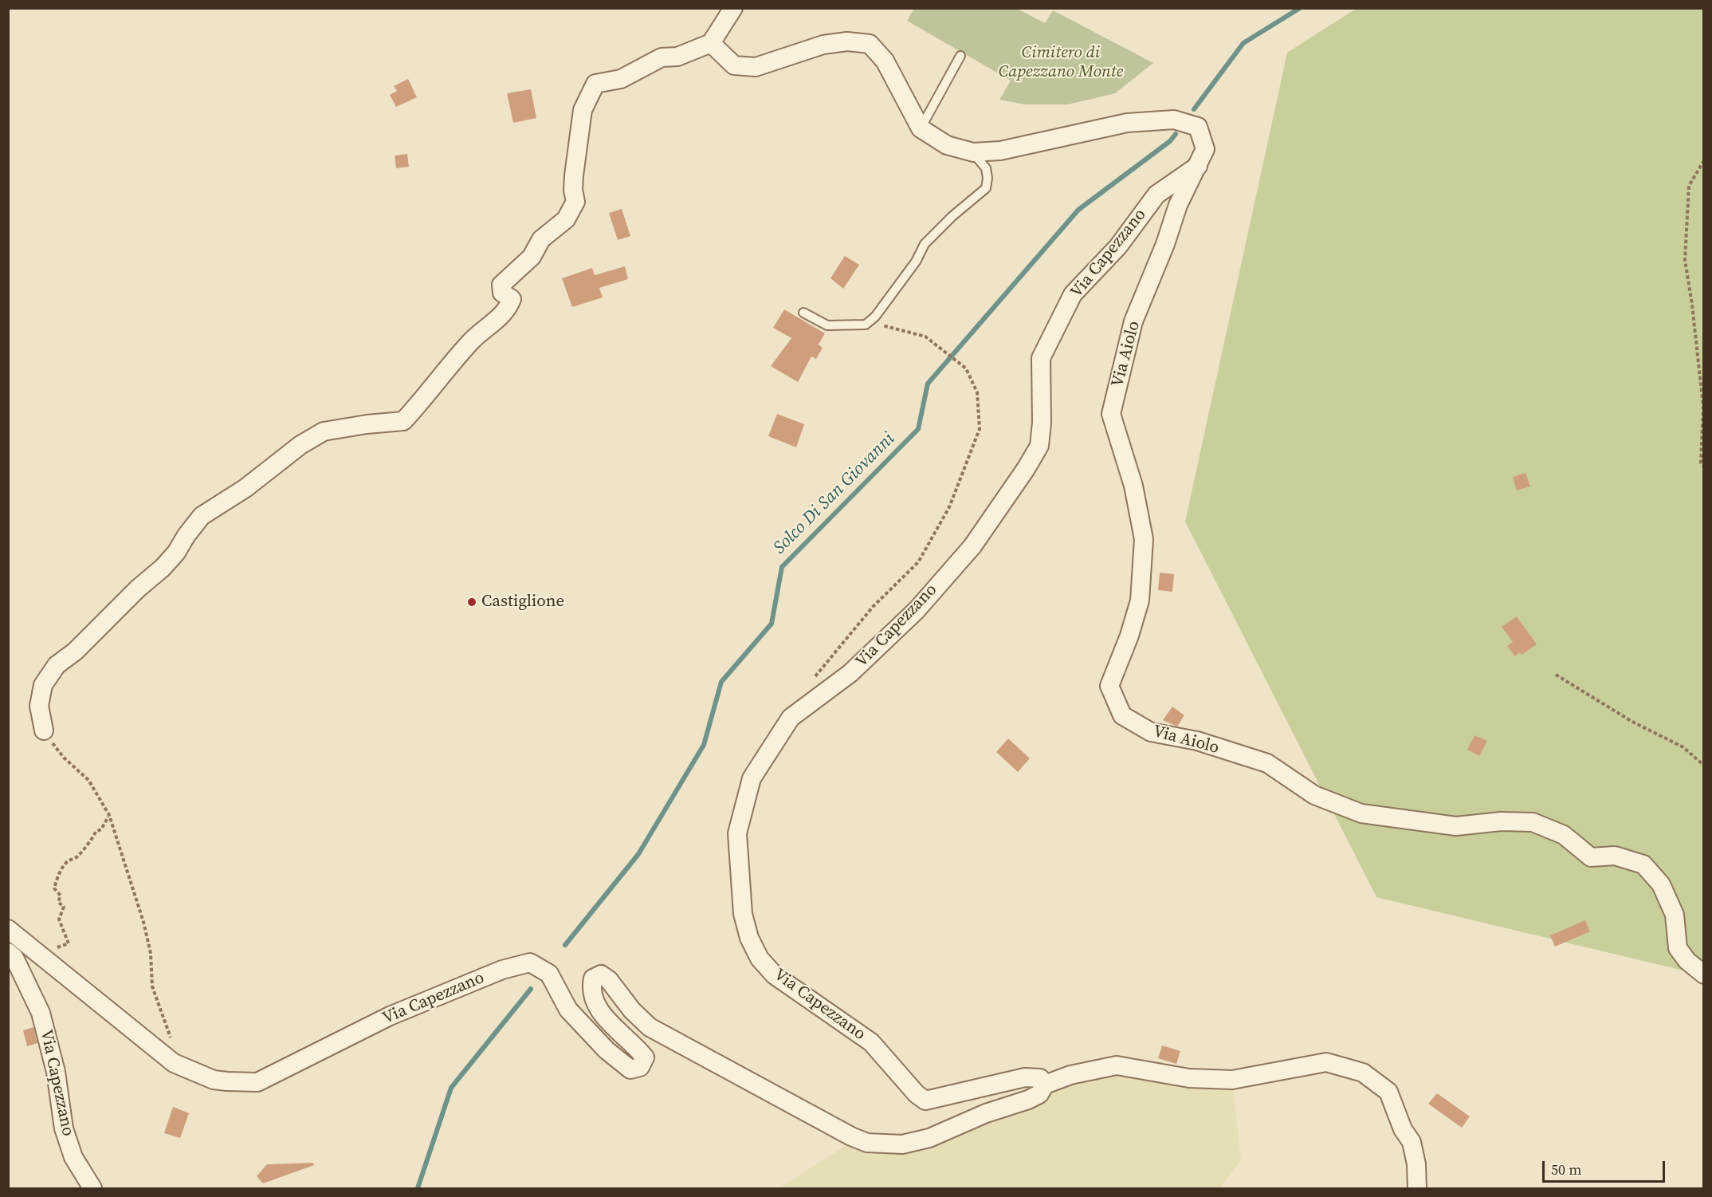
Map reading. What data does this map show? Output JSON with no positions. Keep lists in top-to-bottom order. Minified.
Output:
{"streets":{"street":["Via Capezzano","Via Aiolo"]},"crossings":[["Via Capezzano","Via Aiolo"]],"water":["Solco Di San Giovanni"],"parks":["Cimitero di Capezzano Monte"],"places":["Castiglione"],"scale_bar":"50 m"}
